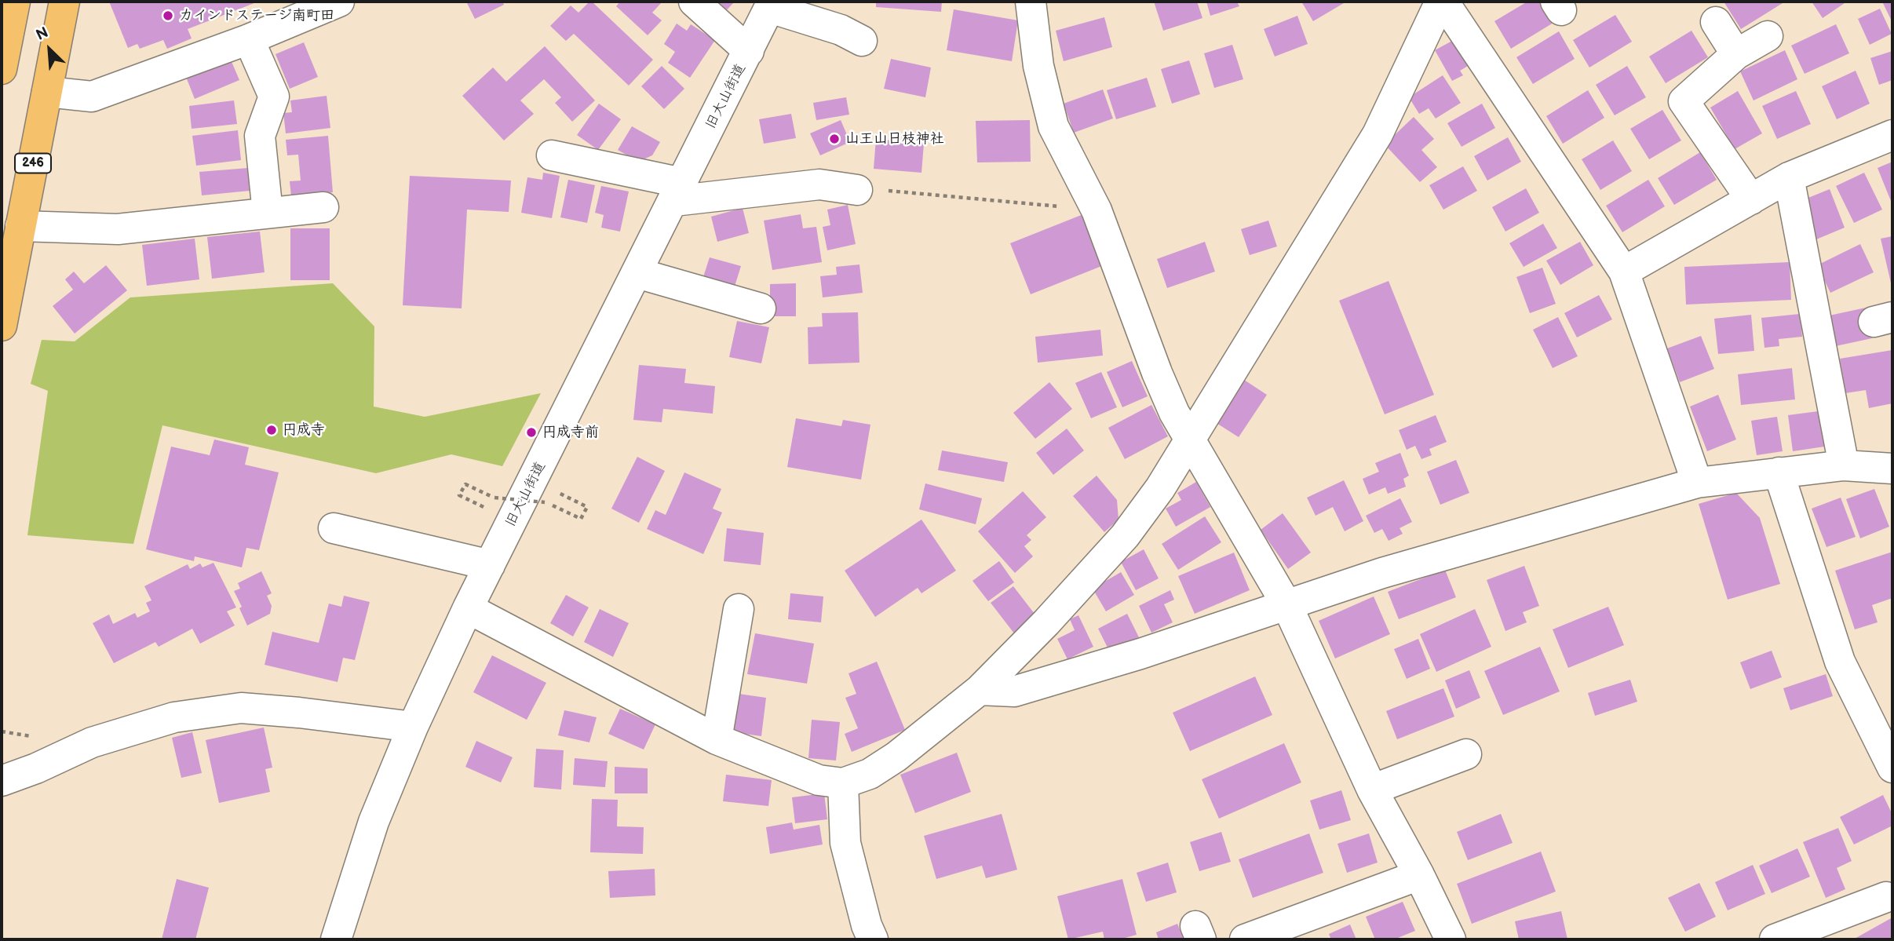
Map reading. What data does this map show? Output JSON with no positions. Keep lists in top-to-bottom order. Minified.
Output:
{"streets":{"highway":["246"],"street":["旧大山街道"]},"places":["カインドステージ南町田","山王山日枝神社","円成寺","円成寺前"],"north":"top left"}
